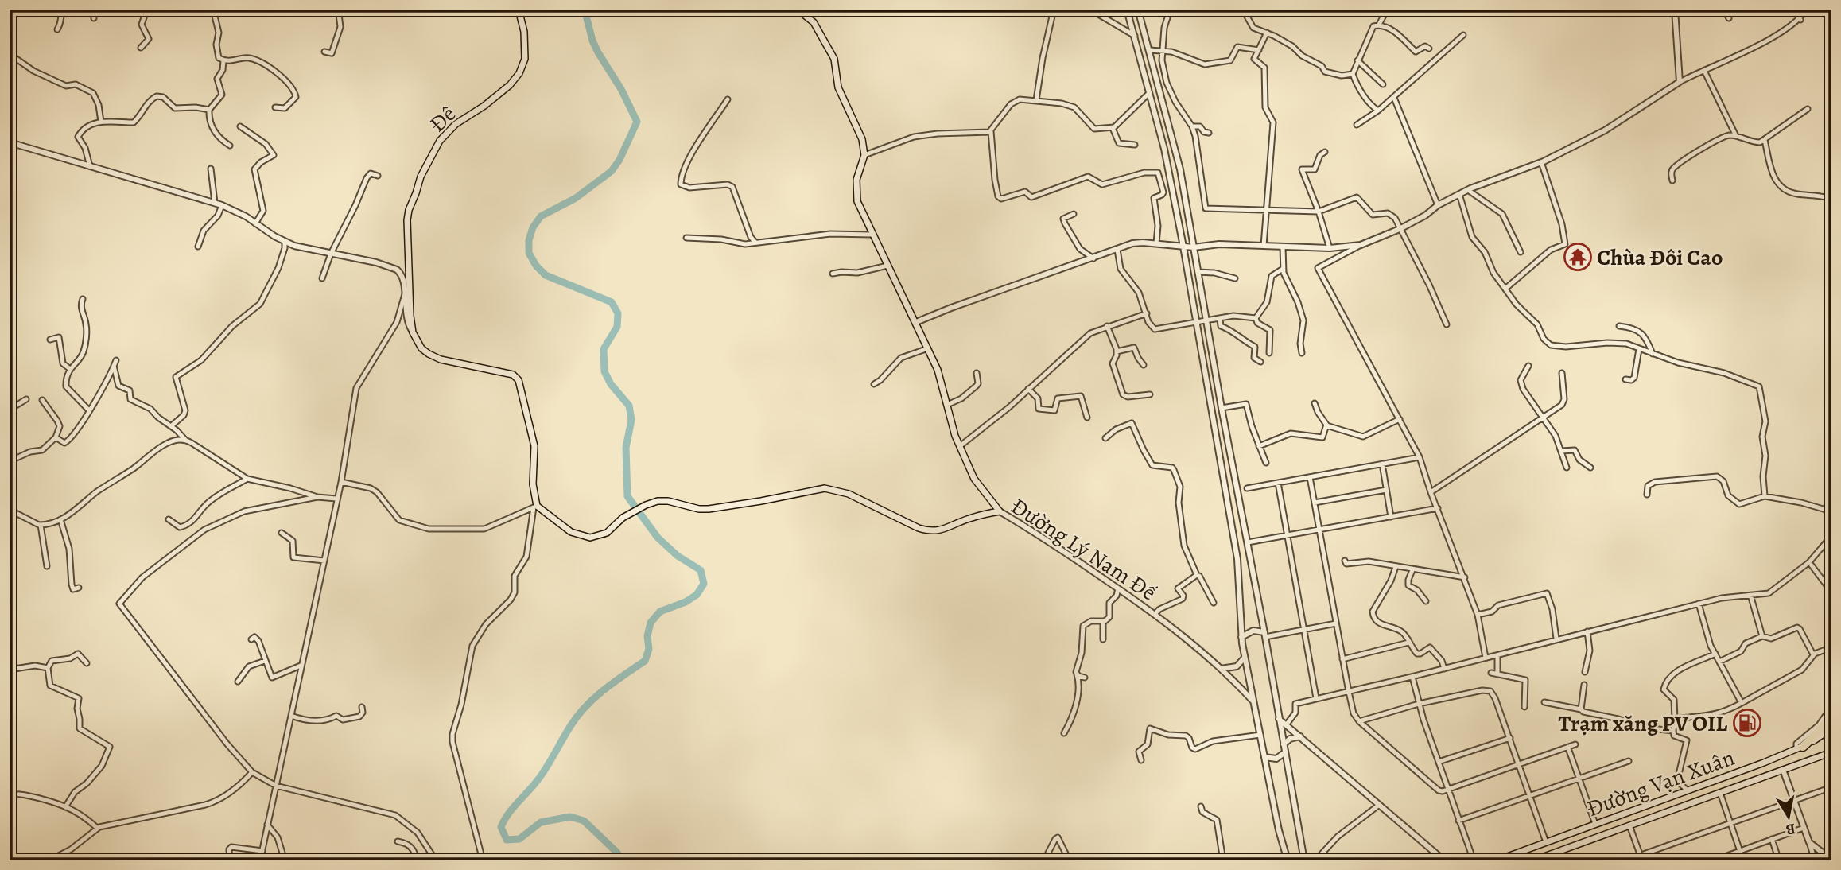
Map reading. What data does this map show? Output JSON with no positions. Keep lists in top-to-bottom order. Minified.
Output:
{"streets":{"main road":["Đê","Đường Lý Nam Đế","Đường Vạn Xuân"]},"places":{"temple":["Chùa Đôi Cao"],"fuel station":["Trạm xăng PV OIL"]},"north":"bottom"}
